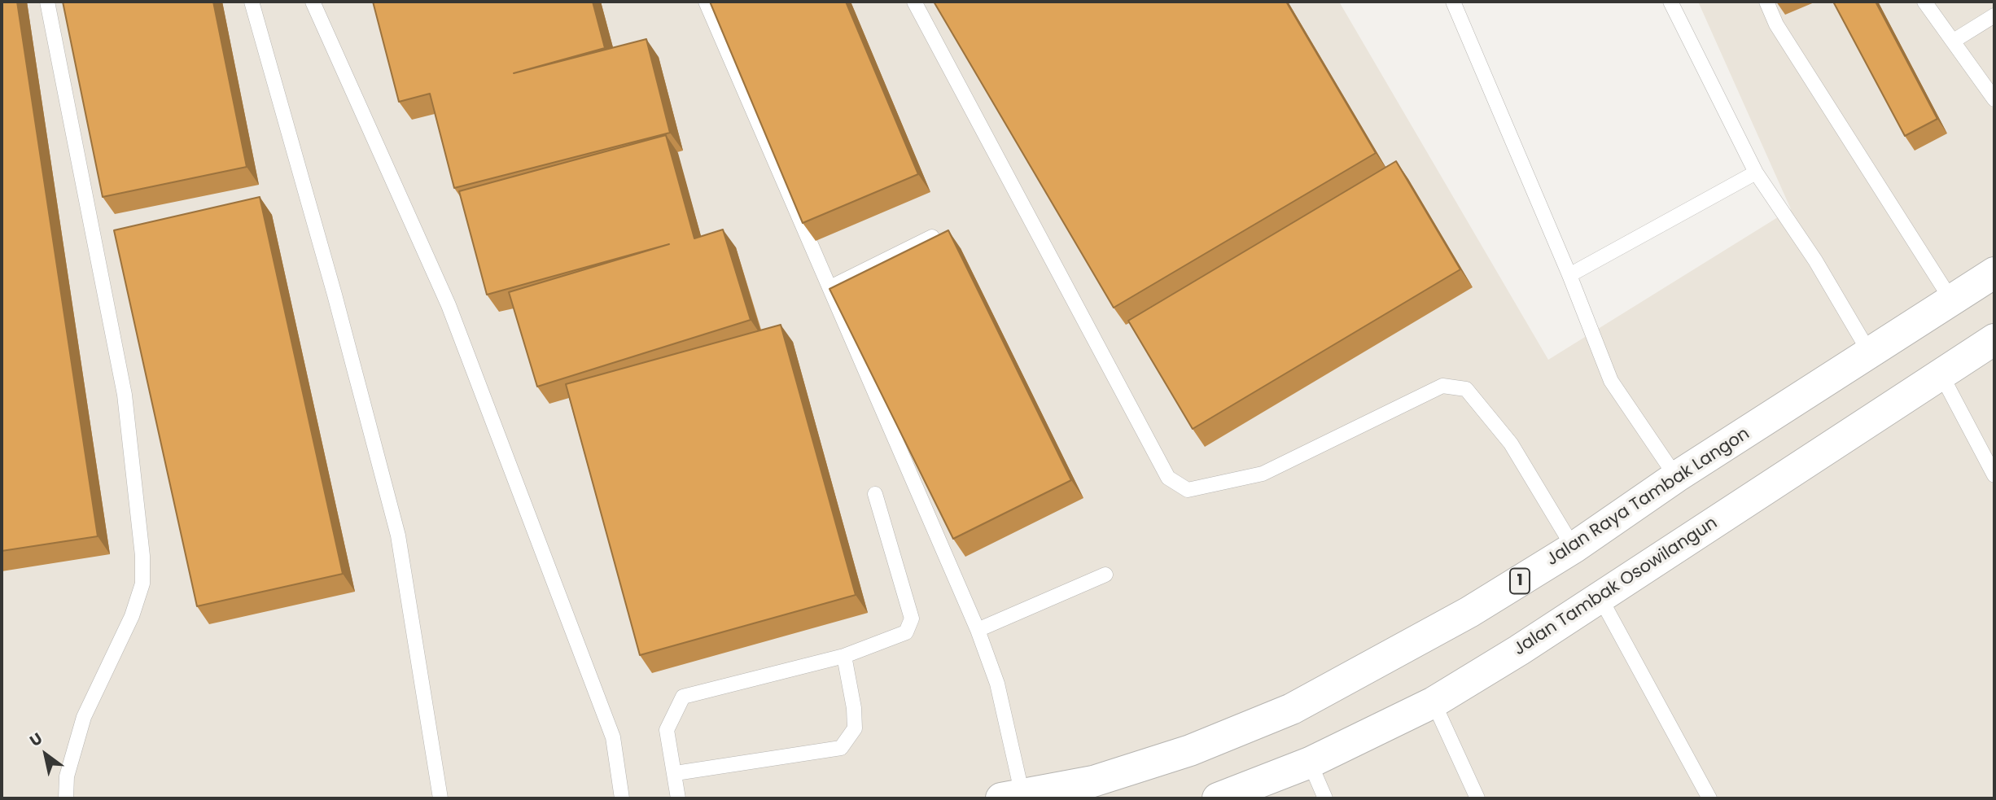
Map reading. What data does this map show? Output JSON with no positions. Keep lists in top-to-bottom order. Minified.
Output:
{"streets":{"highway":["Jalan Raya Tambak Langon","1","Jalan Tambak Osowilangun"]},"north":"top left"}
